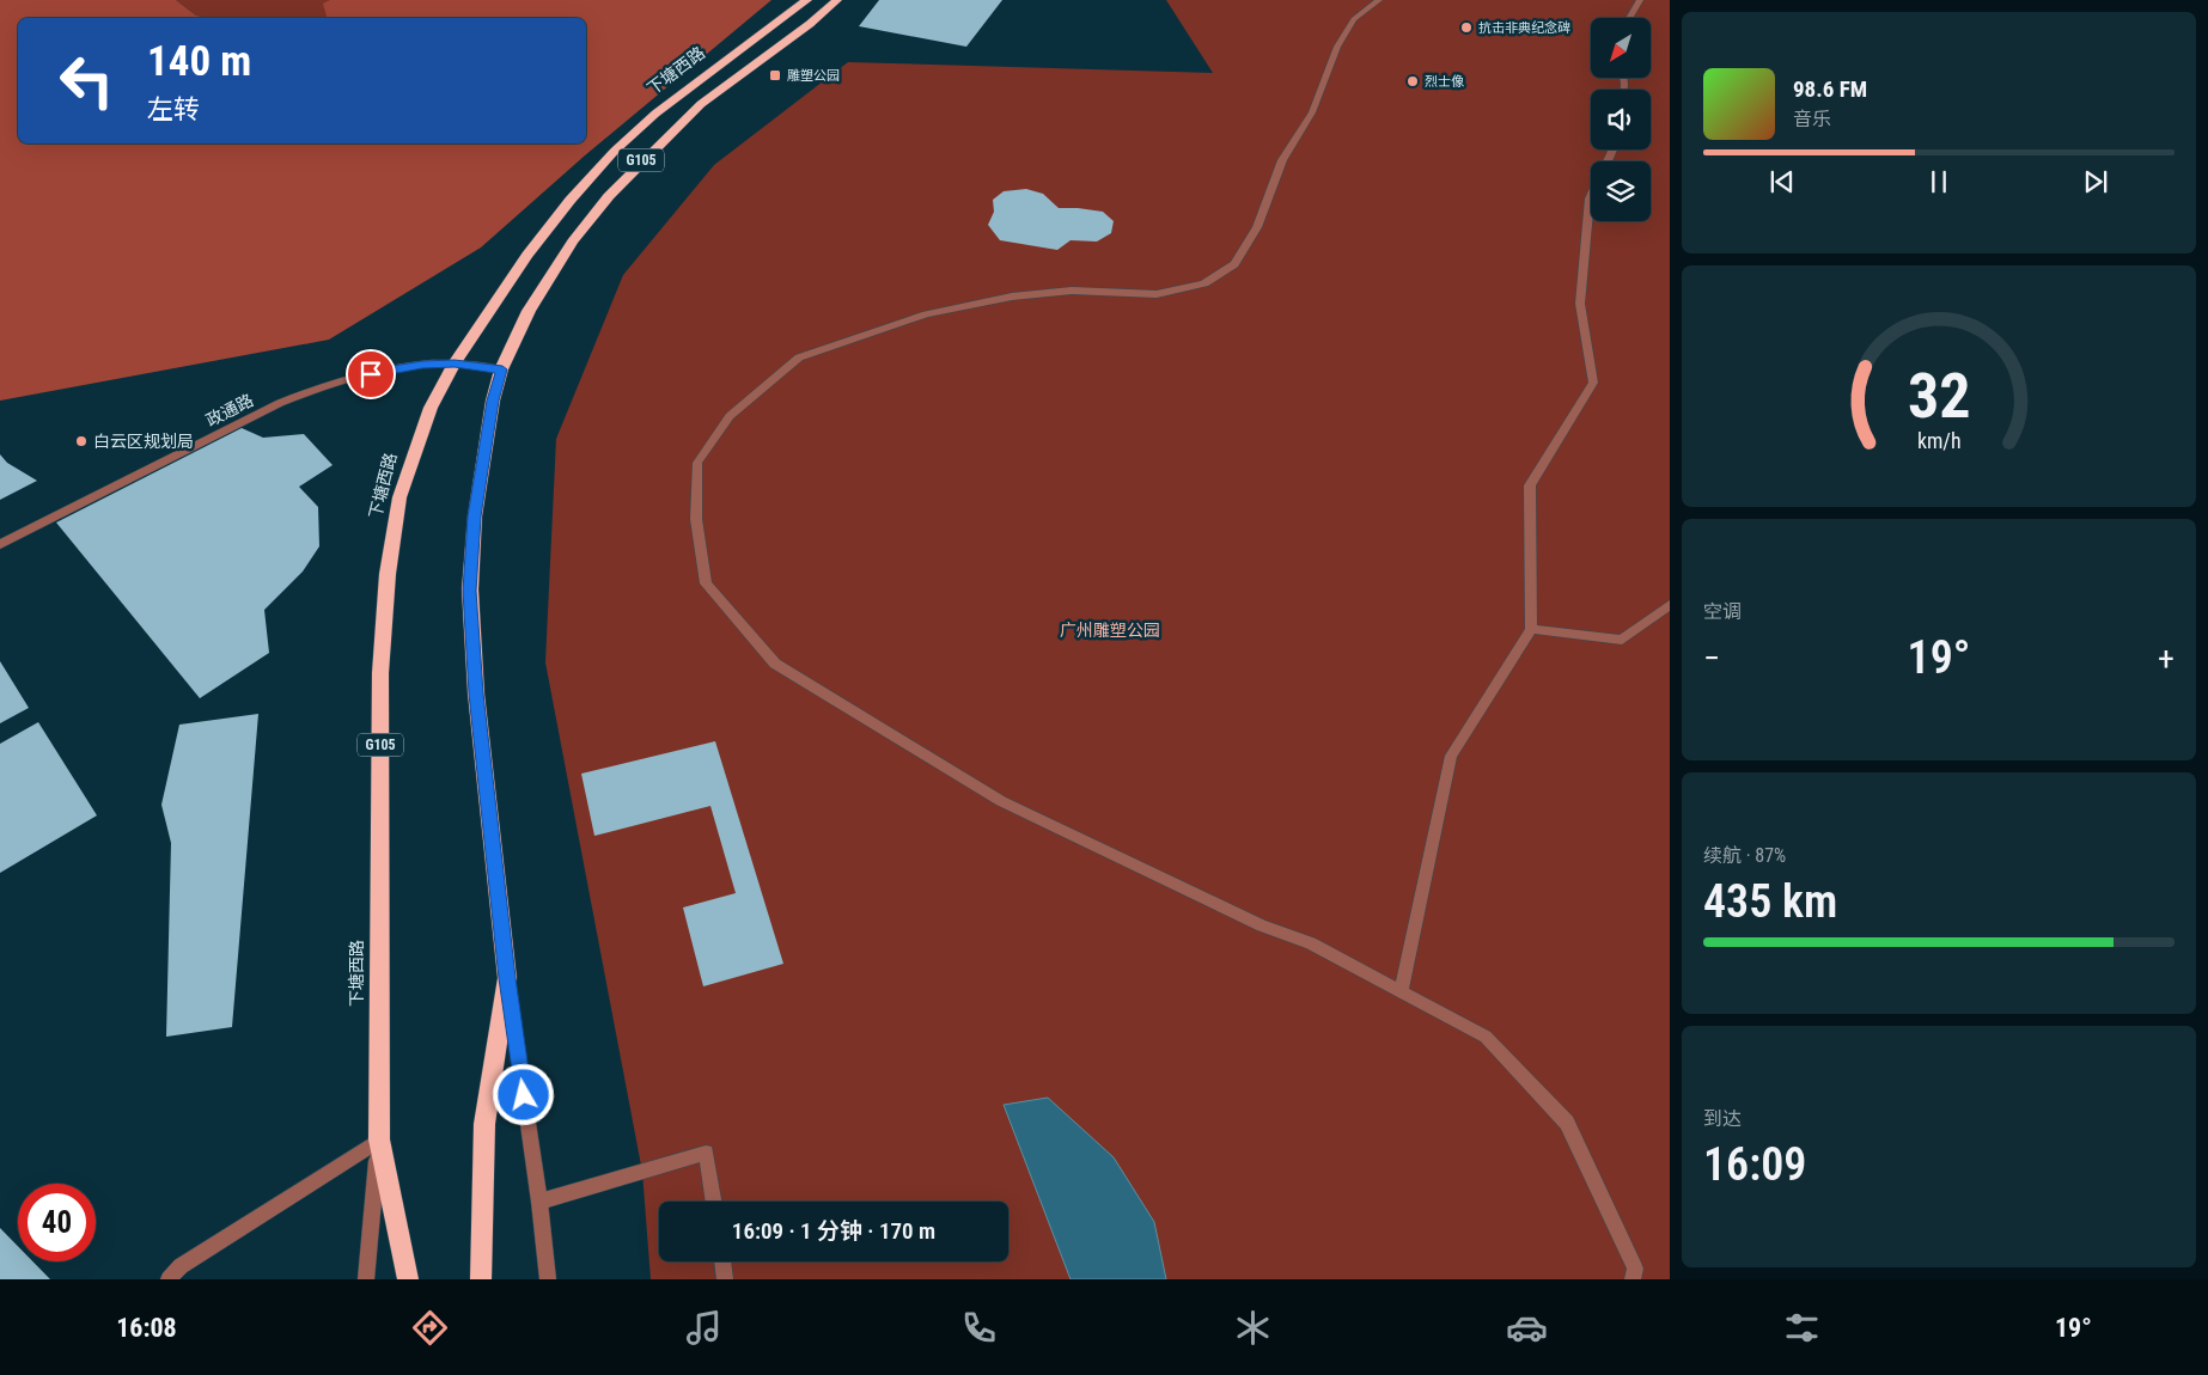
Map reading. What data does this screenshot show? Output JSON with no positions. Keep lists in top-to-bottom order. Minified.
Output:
{"streets":{"highway":["下塘西路","G105"],"street":["政通路"]},"crossings":[["下塘西路","政通路"],["G105","政通路"]],"parks":["广州雕塑公园"],"places":{"other":["抗击非典纪念碑","烈士像","白云区规划局"],"transit":["雕塑公园"]},"north":"bottom left","page":{"turn":["140 m","左转"],"song":["98.6 FM","音乐"],"tile":["空调",["续航 · 87%","435 km"],["到达","16:09"]],"heat":["−","19°","+"],"limit":"40","trip":"16:09 · 1 分钟 · 170 m","tabs":["16:08","19°"],"gauge":["32","km/h"]}}
